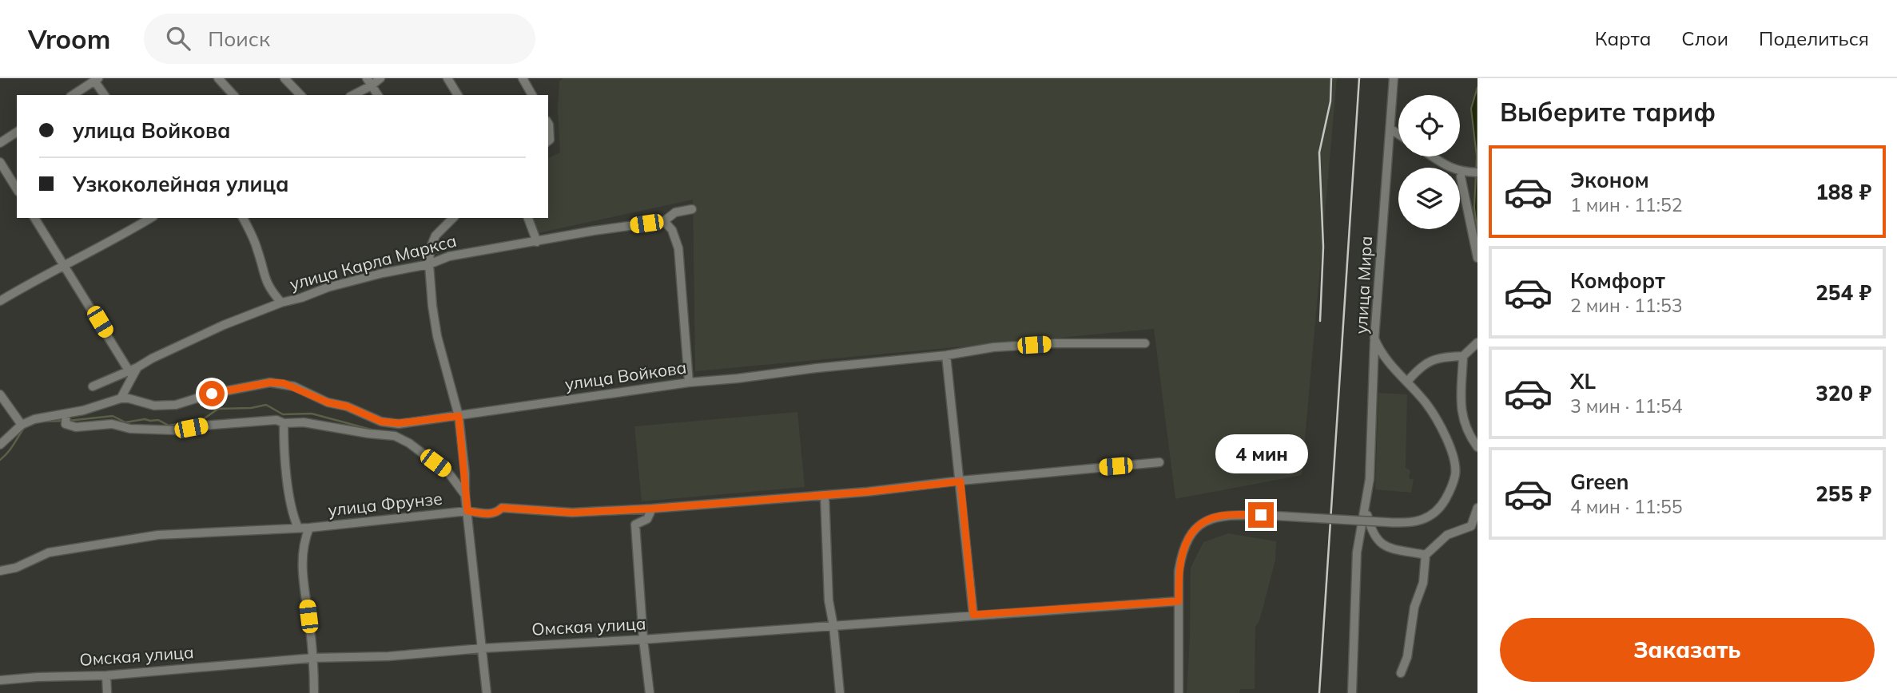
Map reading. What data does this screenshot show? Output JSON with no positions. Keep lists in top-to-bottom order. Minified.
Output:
{"streets":{"street":["улица Карла Маркса","улица Мира","улица Войкова","улица Фрунзе","Омская улица"]},"crossings":[["улица Мира","Омская улица"]],"page":{"header":"Vroom","search":"Поиск","nav":["Карта","Слои","Поделиться"],"heading":"Выберите тариф","banner":["улица Войкова","Узкоколейная улица"],"list":[{"name":"Эконом","note":"1 мин · 11:52","value":"188 ₽"},{"name":"Комфорт","note":"2 мин · 11:53","value":"254 ₽"},{"name":"XL","note":"3 мин · 11:54","value":"320 ₽"},{"name":"Green","note":"4 мин · 11:55","value":"255 ₽"}],"bubble":"4 мин","buttons":"Заказать"}}
